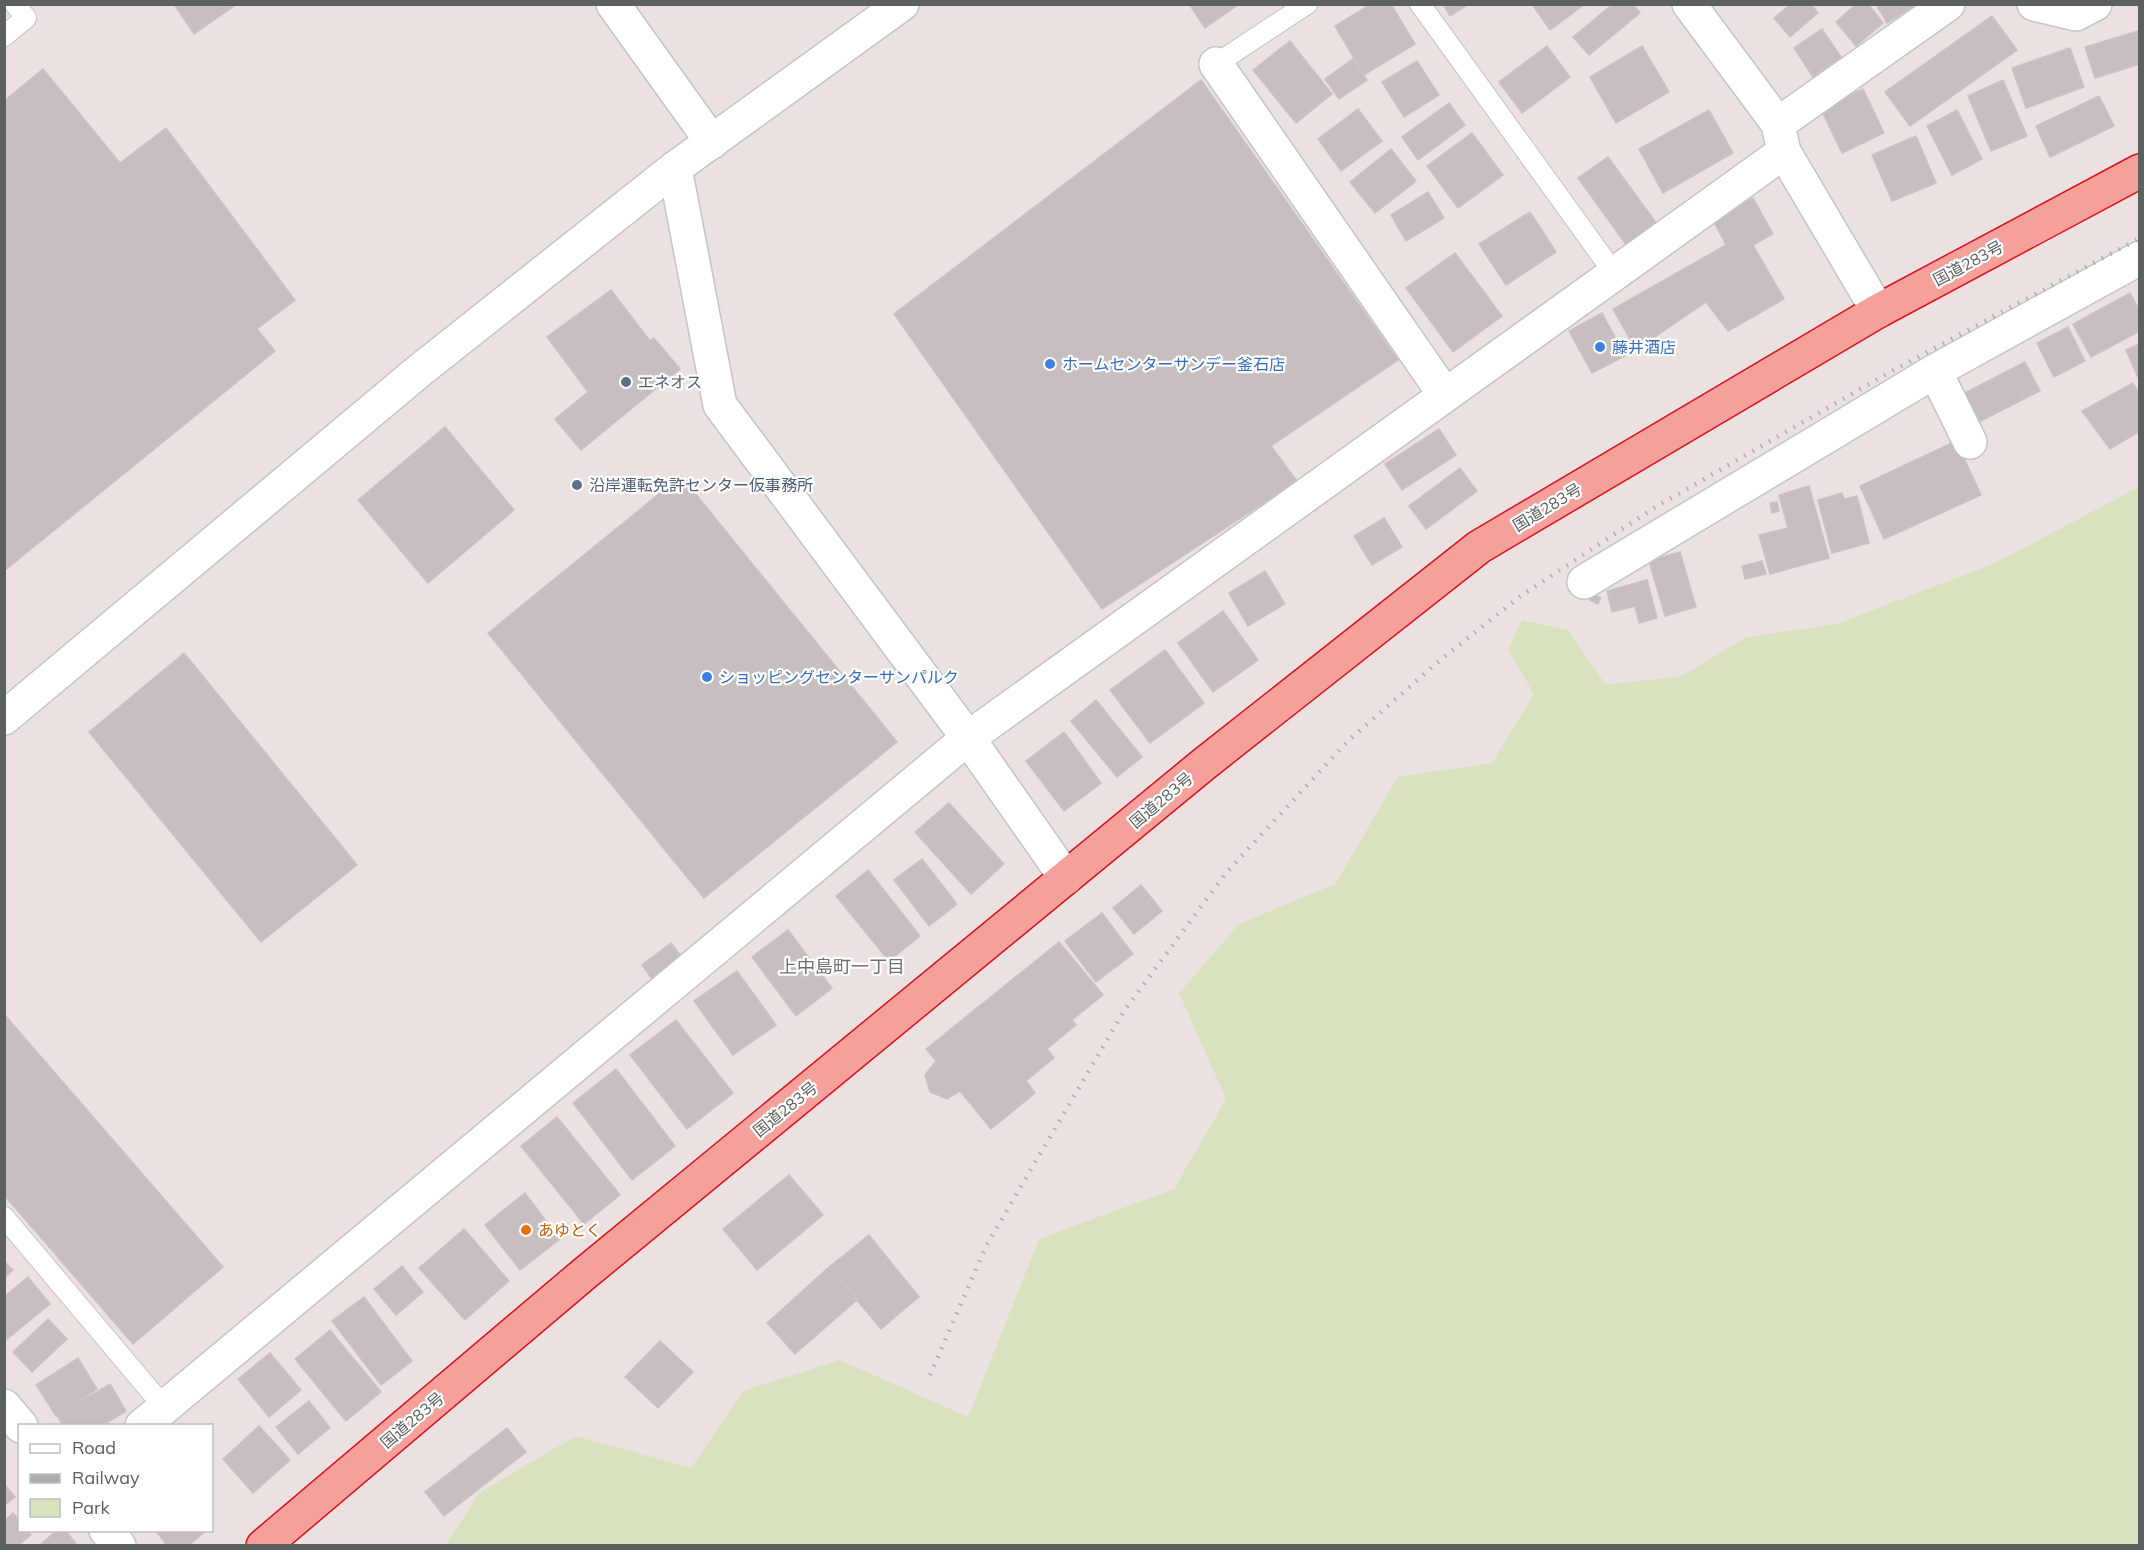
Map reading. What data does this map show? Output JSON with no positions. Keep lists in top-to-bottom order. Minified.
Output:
{"streets":{"highway":["国道283号"]},"districts":["上中島町一丁目"],"places":["藤井酒店","ホームセンターサンデー釜石店","エネオス","沿岸運転免許センター仮事務所","ショッピングセンターサンパルク","あゆとく"],"legend":["Road","Railway","Park"]}
